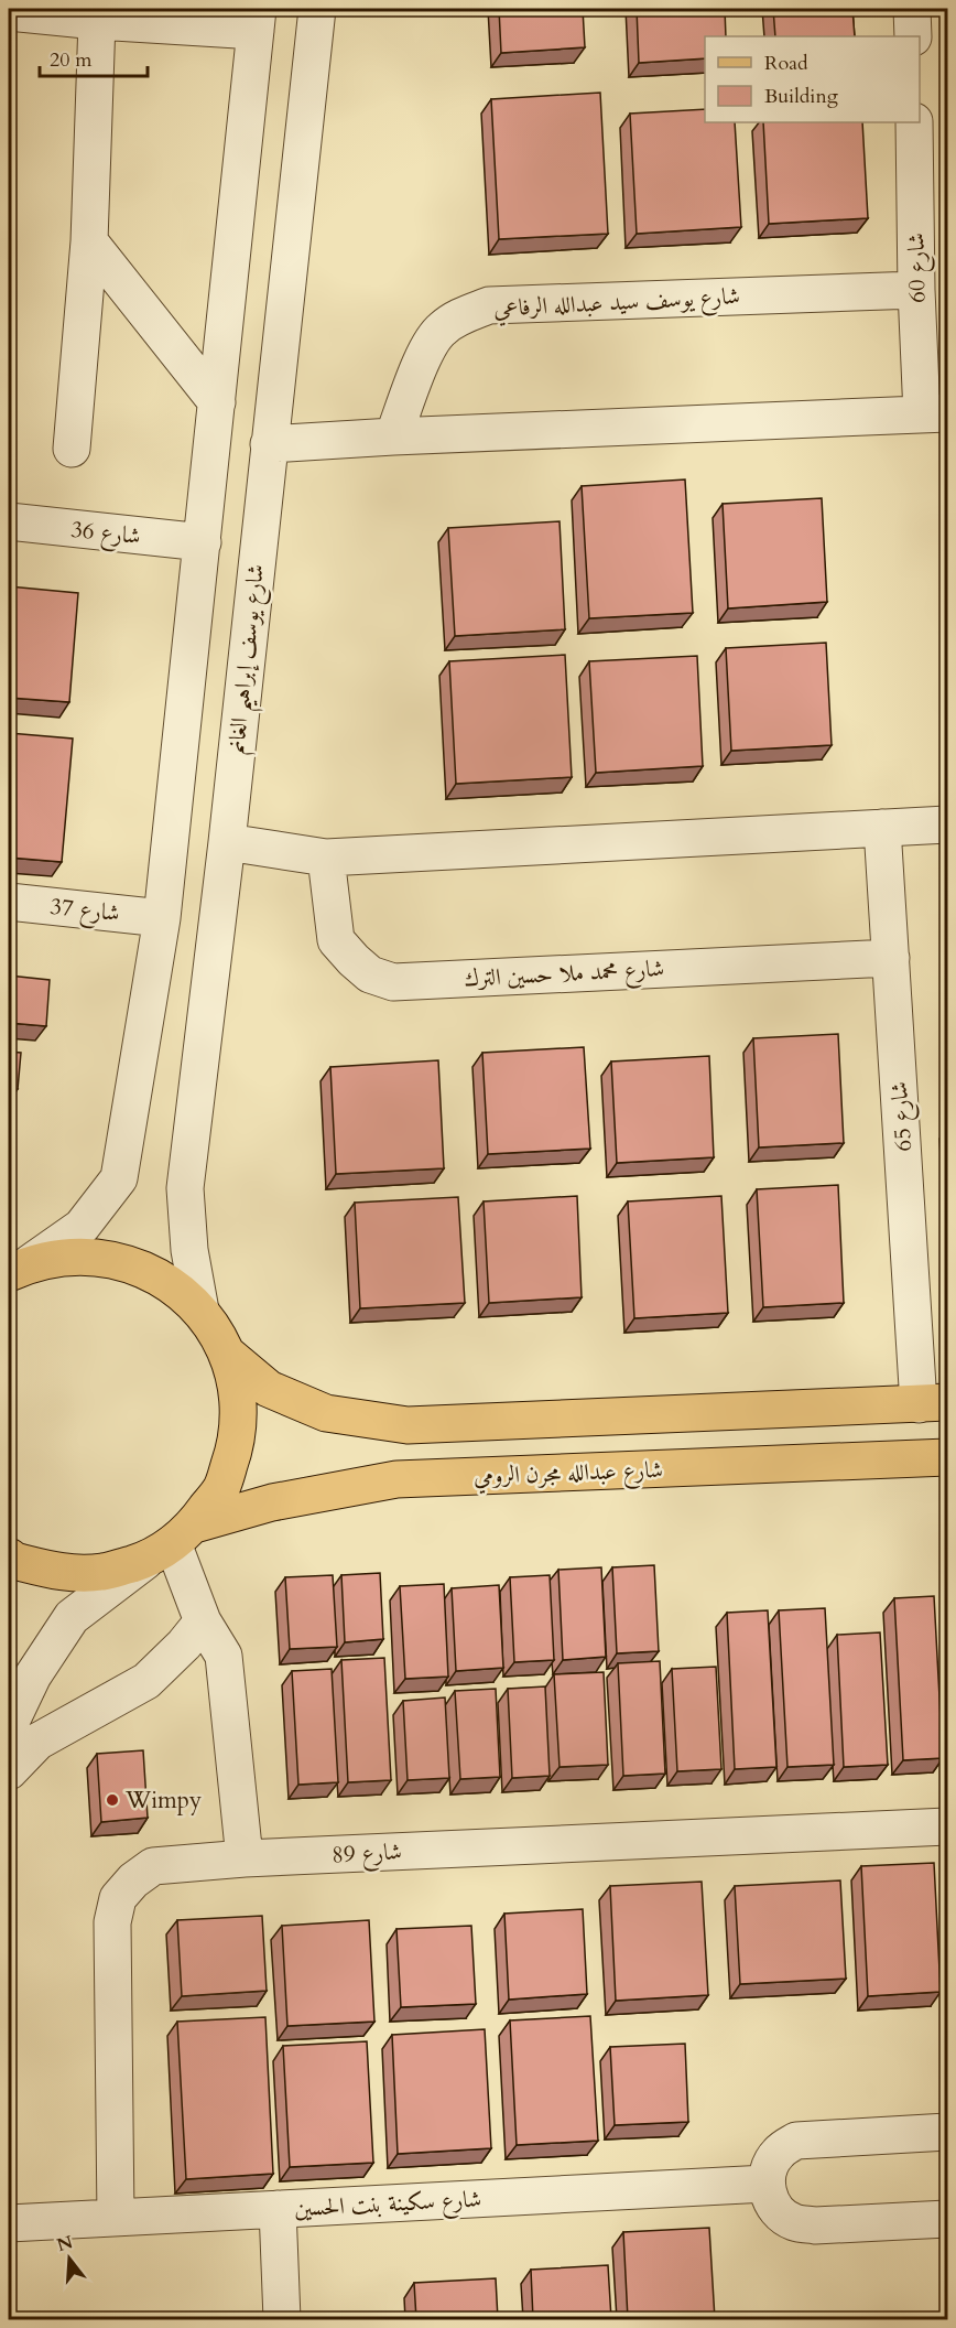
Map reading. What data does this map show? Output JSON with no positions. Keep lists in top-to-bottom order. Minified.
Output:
{"streets":{"main road":["شارع عبدالله مجرن الرومي"],"street":["شارع 60","شارع يوسف سيد عبدالله الرفاعي","شارع 36","شارع يوسف إبراهيم الغانم","شارع 37","شارع محمد ملا حسين الترك","شارع 65","شارع 89","شارع سكينة بنت الحسين"]},"crossings":[["شارع 60","شارع يوسف سيد عبدالله الرفاعي"],["شارع محمد ملا حسين الترك","شارع 65"],["شارع 89","شارع سكينة بنت الحسين"]],"places":["Wimpy"],"legend":["Road","Building"],"scale_bar":"20 m","north":"top"}
